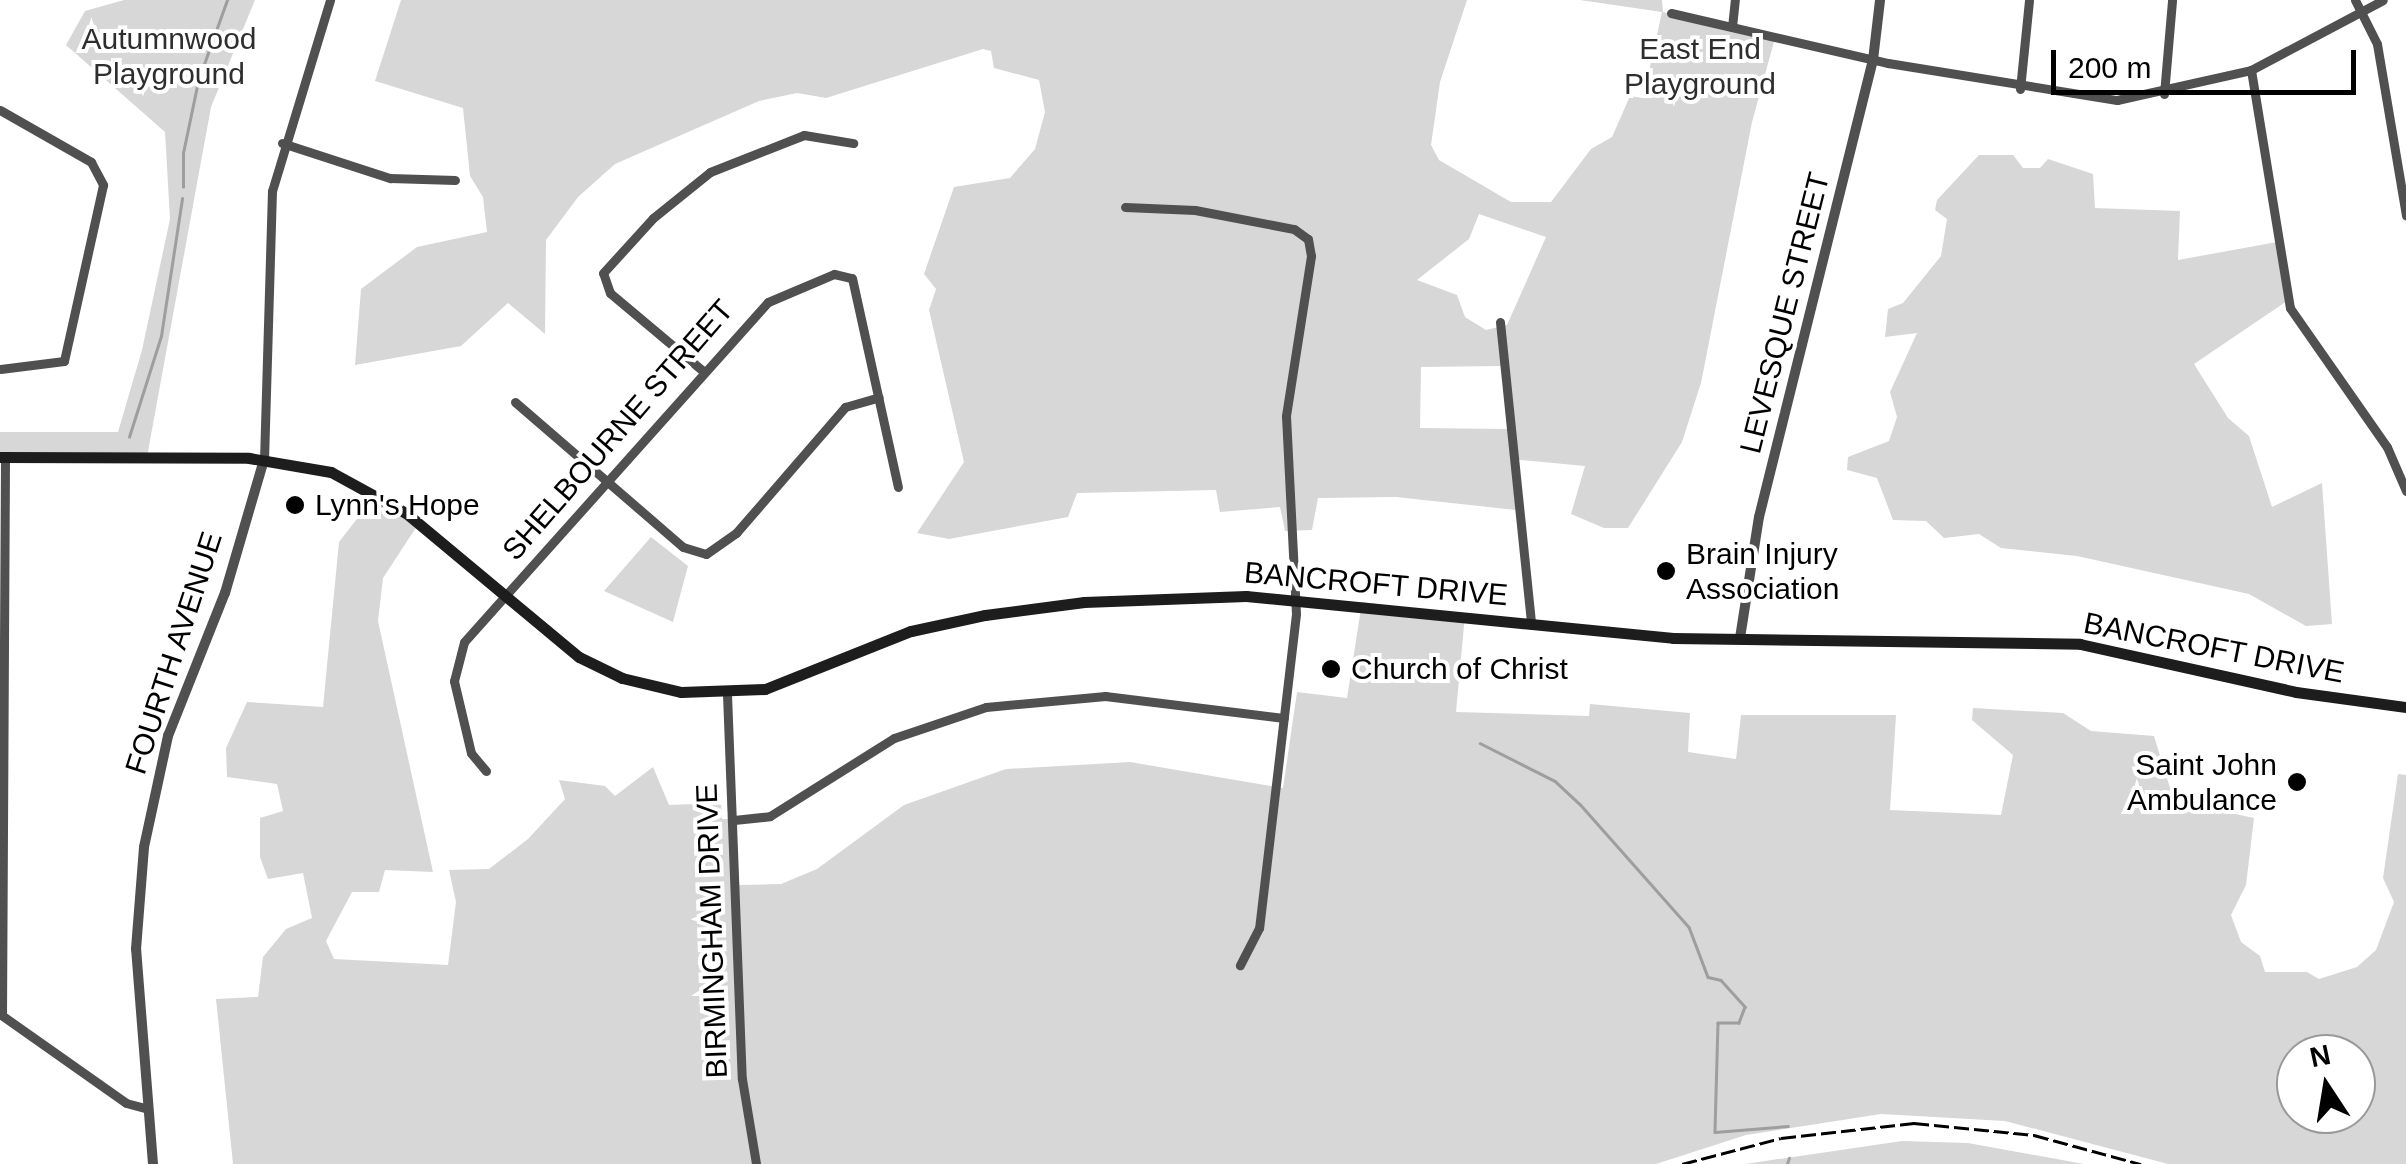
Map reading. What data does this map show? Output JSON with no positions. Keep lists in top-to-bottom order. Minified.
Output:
{"streets":{"main road":["BANCROFT DRIVE"],"street":["LEVESQUE STREET","SHELBOURNE STREET","FOURTH AVENUE","BIRMINGHAM DRIVE"]},"crossings":[["LEVESQUE STREET","BANCROFT DRIVE"],["SHELBOURNE STREET","BANCROFT DRIVE"],["BANCROFT DRIVE","FOURTH AVENUE"],["BANCROFT DRIVE","BIRMINGHAM DRIVE"]],"parks":["Autumnwood Playground","East End Playground"],"places":["Lynn's Hope","Brain Injury Association","Church of Christ","Saint John Ambulance"],"scale_bar":"200 m","north":"top"}
